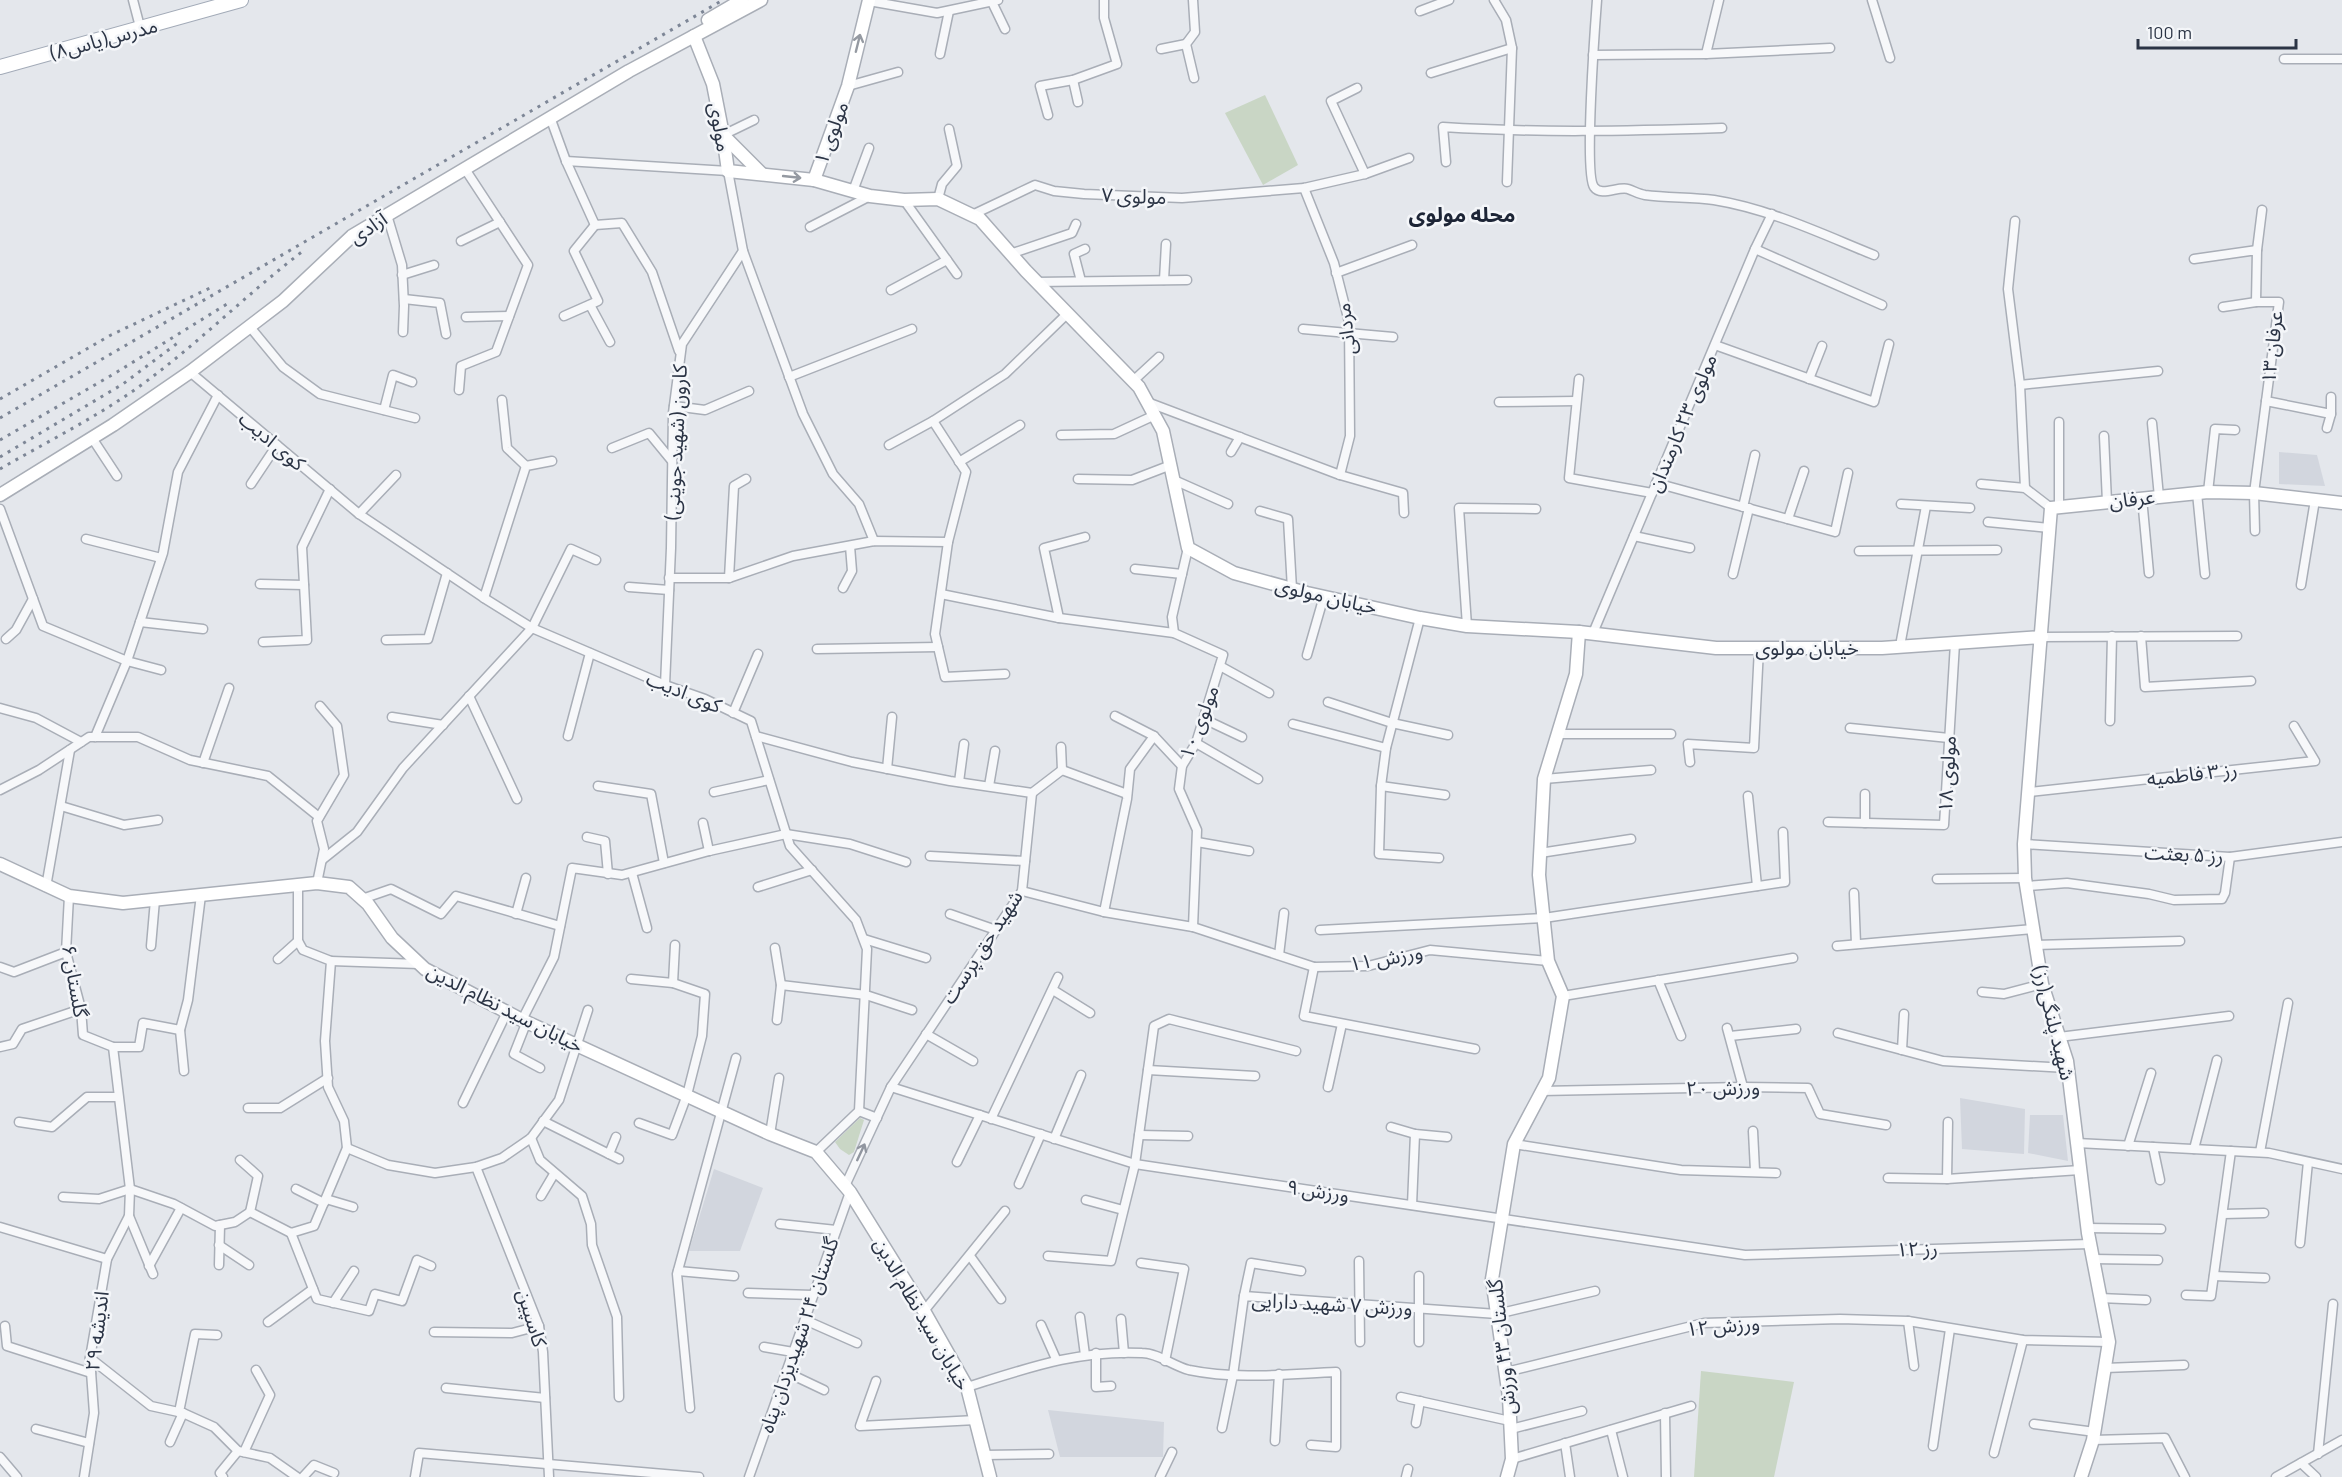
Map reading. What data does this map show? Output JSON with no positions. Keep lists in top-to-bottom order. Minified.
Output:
{"streets":{"main road":["مدرس(یاس۸)"],"street":["مولوی","مولوی ۱","مولوی ۷","آزادی","مردانی","عرفان ۱۳","مولوی ۲۳ کارمندان","کوی ادیب","کارون (شهید جوینی)","عرفان","خیابان مولوی","مولوی ۱۰","مولوی ۱۸","رز ۳ فاطمیه","رز ۵ بعثت","شهید حق پرست","ورزش ۱۱","گلستان ۶","خیابان سید نظام الدین","شهید پلنگی(رز)","ورزش ۲۰","ورزش ۹","رز ۱۲","ورزش ۷ شهید دارایی","کاسپین","ورزش ۱۲","اندیشه ۲۹","گلستان ۲۴ شهیدیزدان پناه","گلستان ۴۳ ورزش"]},"crossings":[["مولوی","مولوی ۱"],["مولوی","آزادی"],["مولوی ۷","مردانی"],["آزادی","کوی ادیب"],["عرفان ۱۳","عرفان"],["مولوی ۲۳ کارمندان","خیابان مولوی"],["کوی ادیب","کارون (شهید جوینی)"],["خیابان مولوی","مولوی ۱۸"],["خیابان مولوی","شهید پلنگی(رز)"],["مولوی ۱۰","ورزش ۱۱"],["رز ۳ فاطمیه","شهید پلنگی(رز)"],["رز ۵ بعثت","شهید پلنگی(رز)"],["شهید حق پرست","ورزش ۱۱"],["شهید حق پرست","ورزش ۹"],["شهید حق پرست","گلستان ۲۴ شهیدیزدان پناه"],["گلستان ۶","خیابان سید نظام الدین"],["خیابان سید نظام الدین","گلستان ۲۴ شهیدیزدان پناه"],["شهید پلنگی(رز)","رز ۱۲"],["شهید پلنگی(رز)","ورزش ۱۲"],["ورزش ۲۰","گلستان ۴۳ ورزش"],["ورزش ۹","رز ۱۲"],["ورزش ۹","گلستان ۴۳ ورزش"],["رز ۱۲","گلستان ۴۳ ورزش"],["ورزش ۷ شهید دارایی","گلستان ۴۳ ورزش"],["ورزش ۱۲","گلستان ۴۳ ورزش"]],"districts":["محله مولوی"],"scale_bar":"100 m"}
